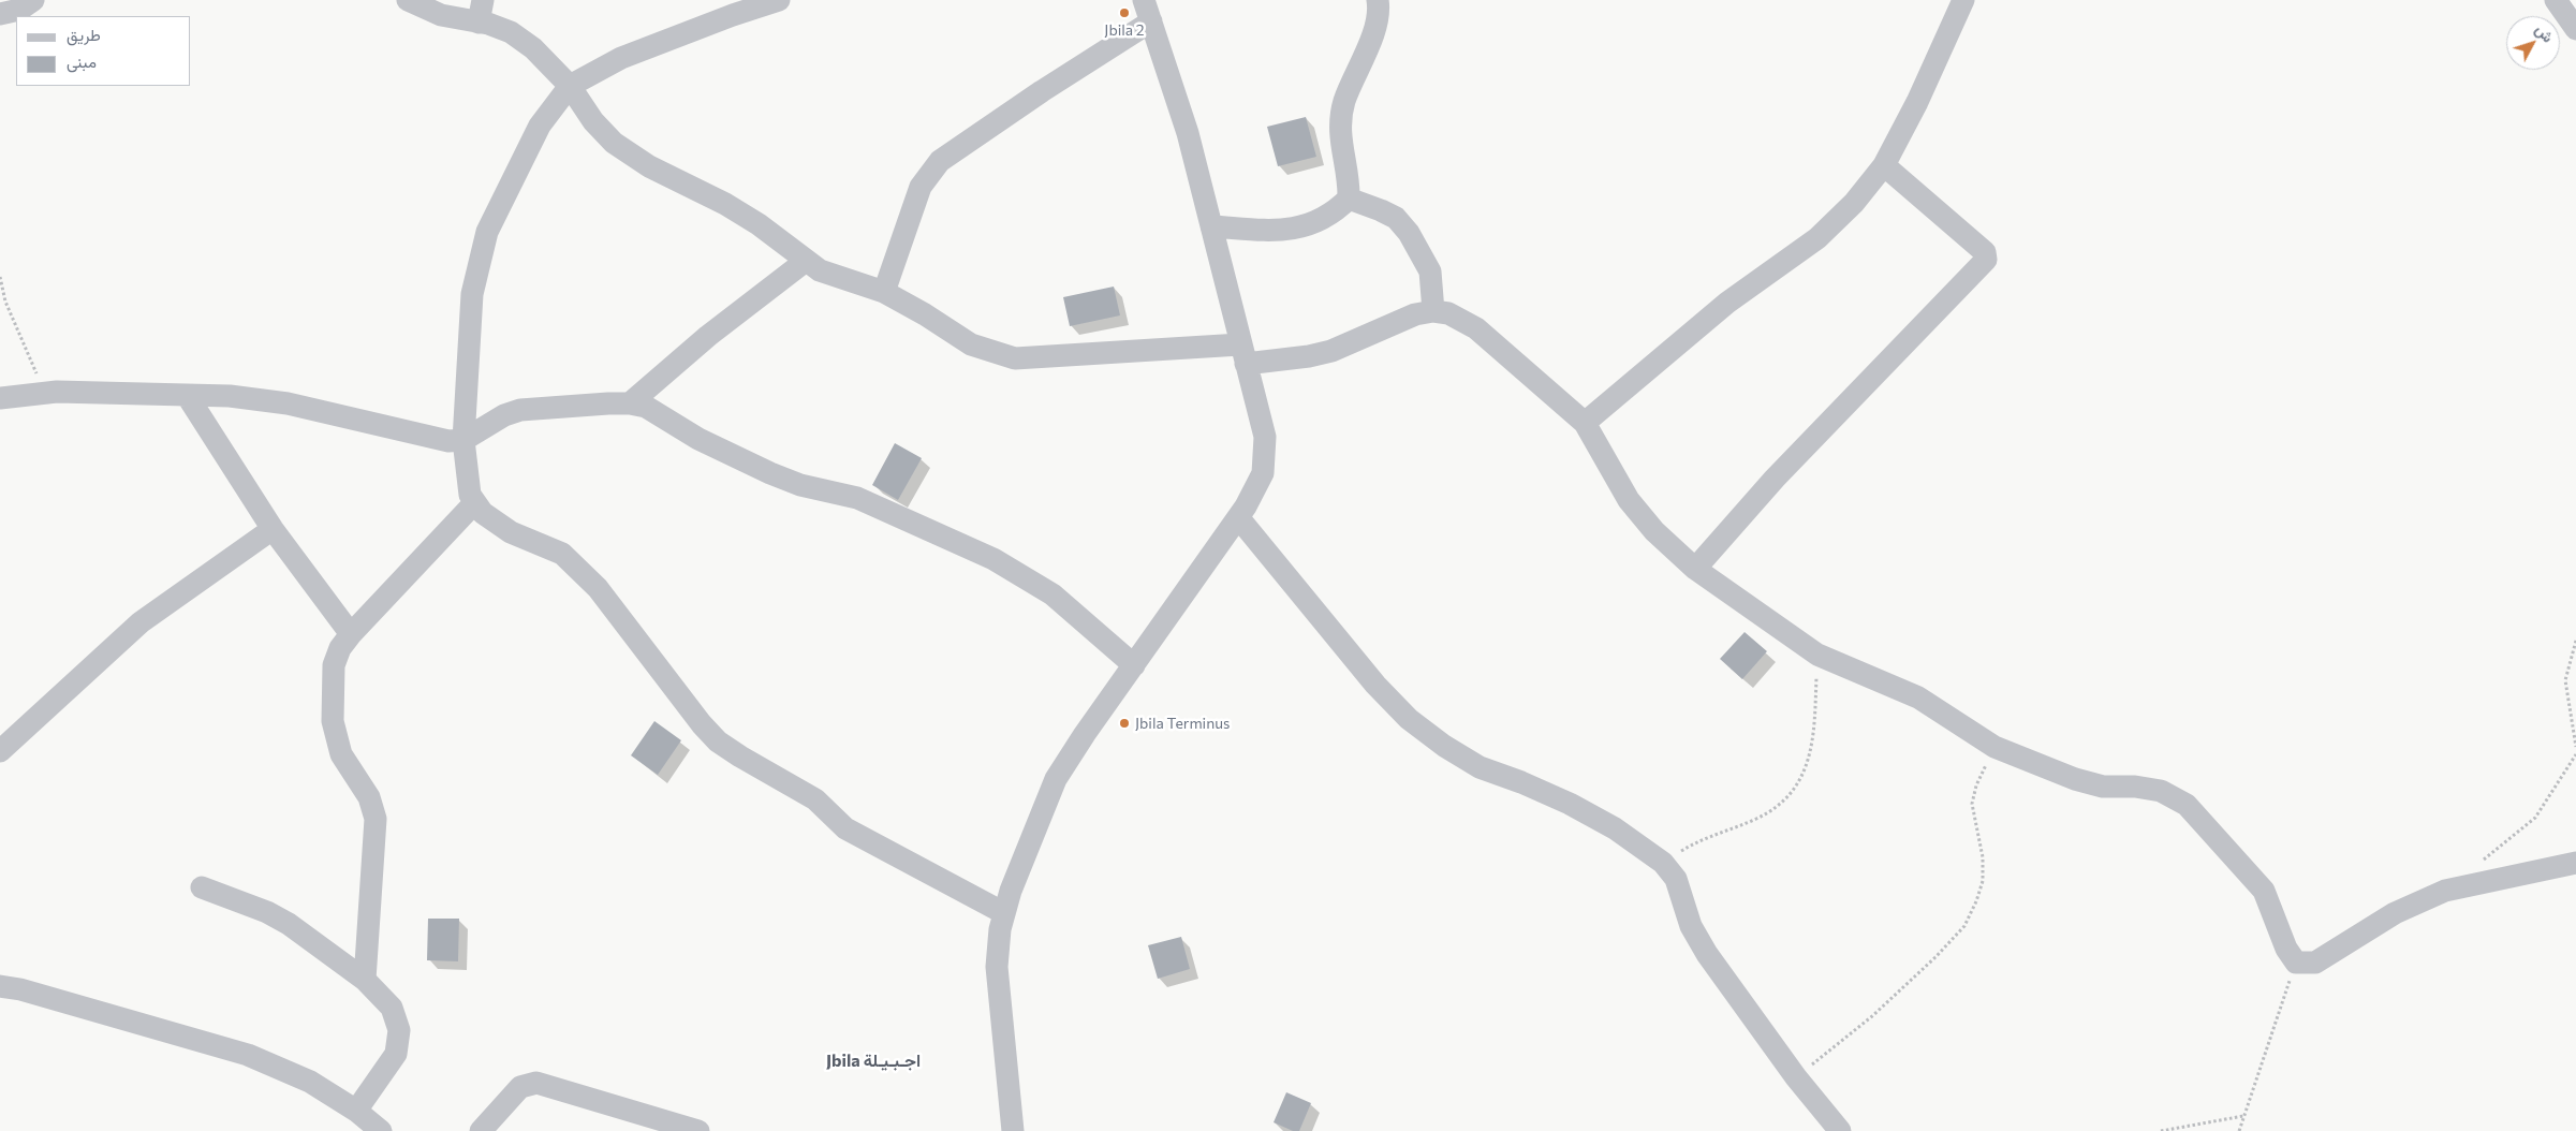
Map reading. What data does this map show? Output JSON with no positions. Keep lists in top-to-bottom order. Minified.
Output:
{"districts":["Jbila اجـبـيـلة"],"places":["Jbila 2","Jbila Terminus"],"legend":["طريق","مبنى"],"north":"top right"}
